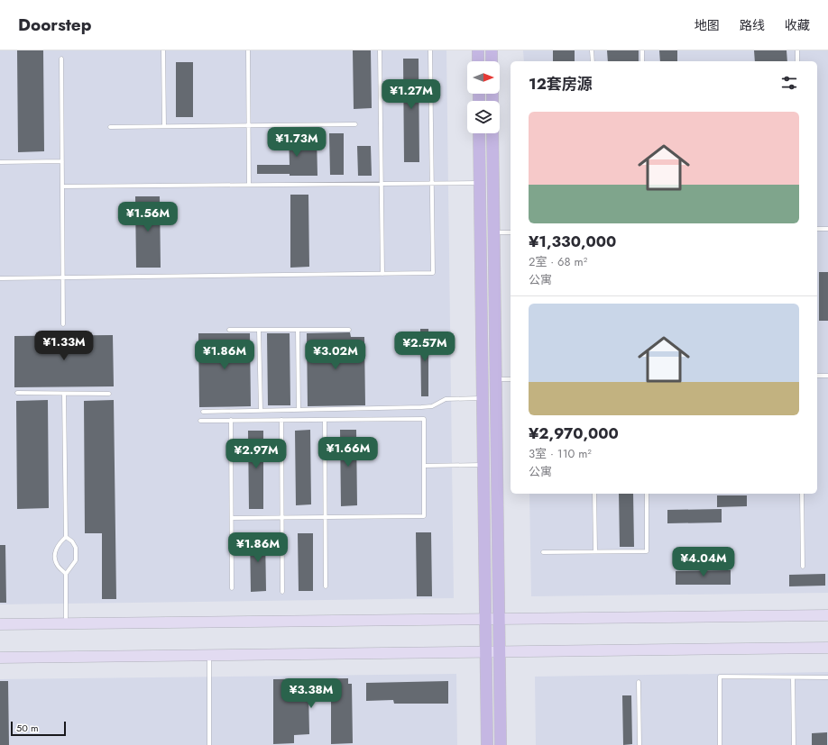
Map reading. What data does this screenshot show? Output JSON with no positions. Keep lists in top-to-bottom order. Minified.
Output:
{"scale_bar":"50 m","north":"right","page":{"header":"Doorstep","nav":["地图","路线","收藏"],"heading":"12套房源","price":["¥1.27M","¥1.73M","¥1.56M","¥1.33M","¥2.57M","¥1.86M","¥3.02M","¥1.66M","¥2.97M","¥1.86M","¥4.04M","¥3.38M"],"list":[{"name":"¥1,330,000","note":"2室 · 68 m² · 公寓"},{"name":"¥2,970,000","note":"3室 · 110 m² · 公寓"}],"scale":"50 m"}}
